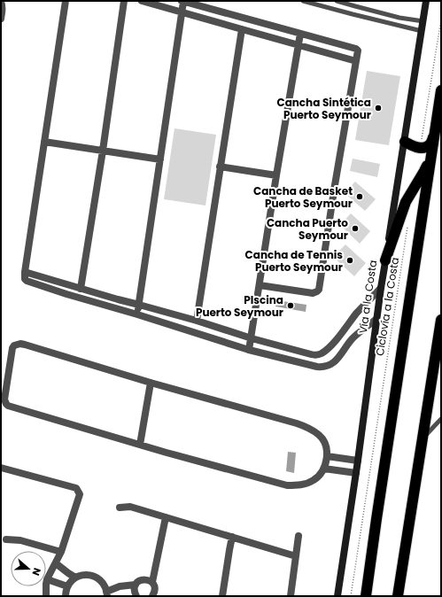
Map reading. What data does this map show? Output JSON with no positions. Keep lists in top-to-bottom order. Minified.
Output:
{"streets":{"street":["Vía a la Costa"],"path":["Ciclovía a la Costa"]},"places":["Cancha Sintética Puerto Seymour","Cancha de Basket Puerto Seymour","Cancha Puerto Seymour","Cancha de Tennis Puerto Seymour","PIscina Puerto Seymour"],"north":"right"}
